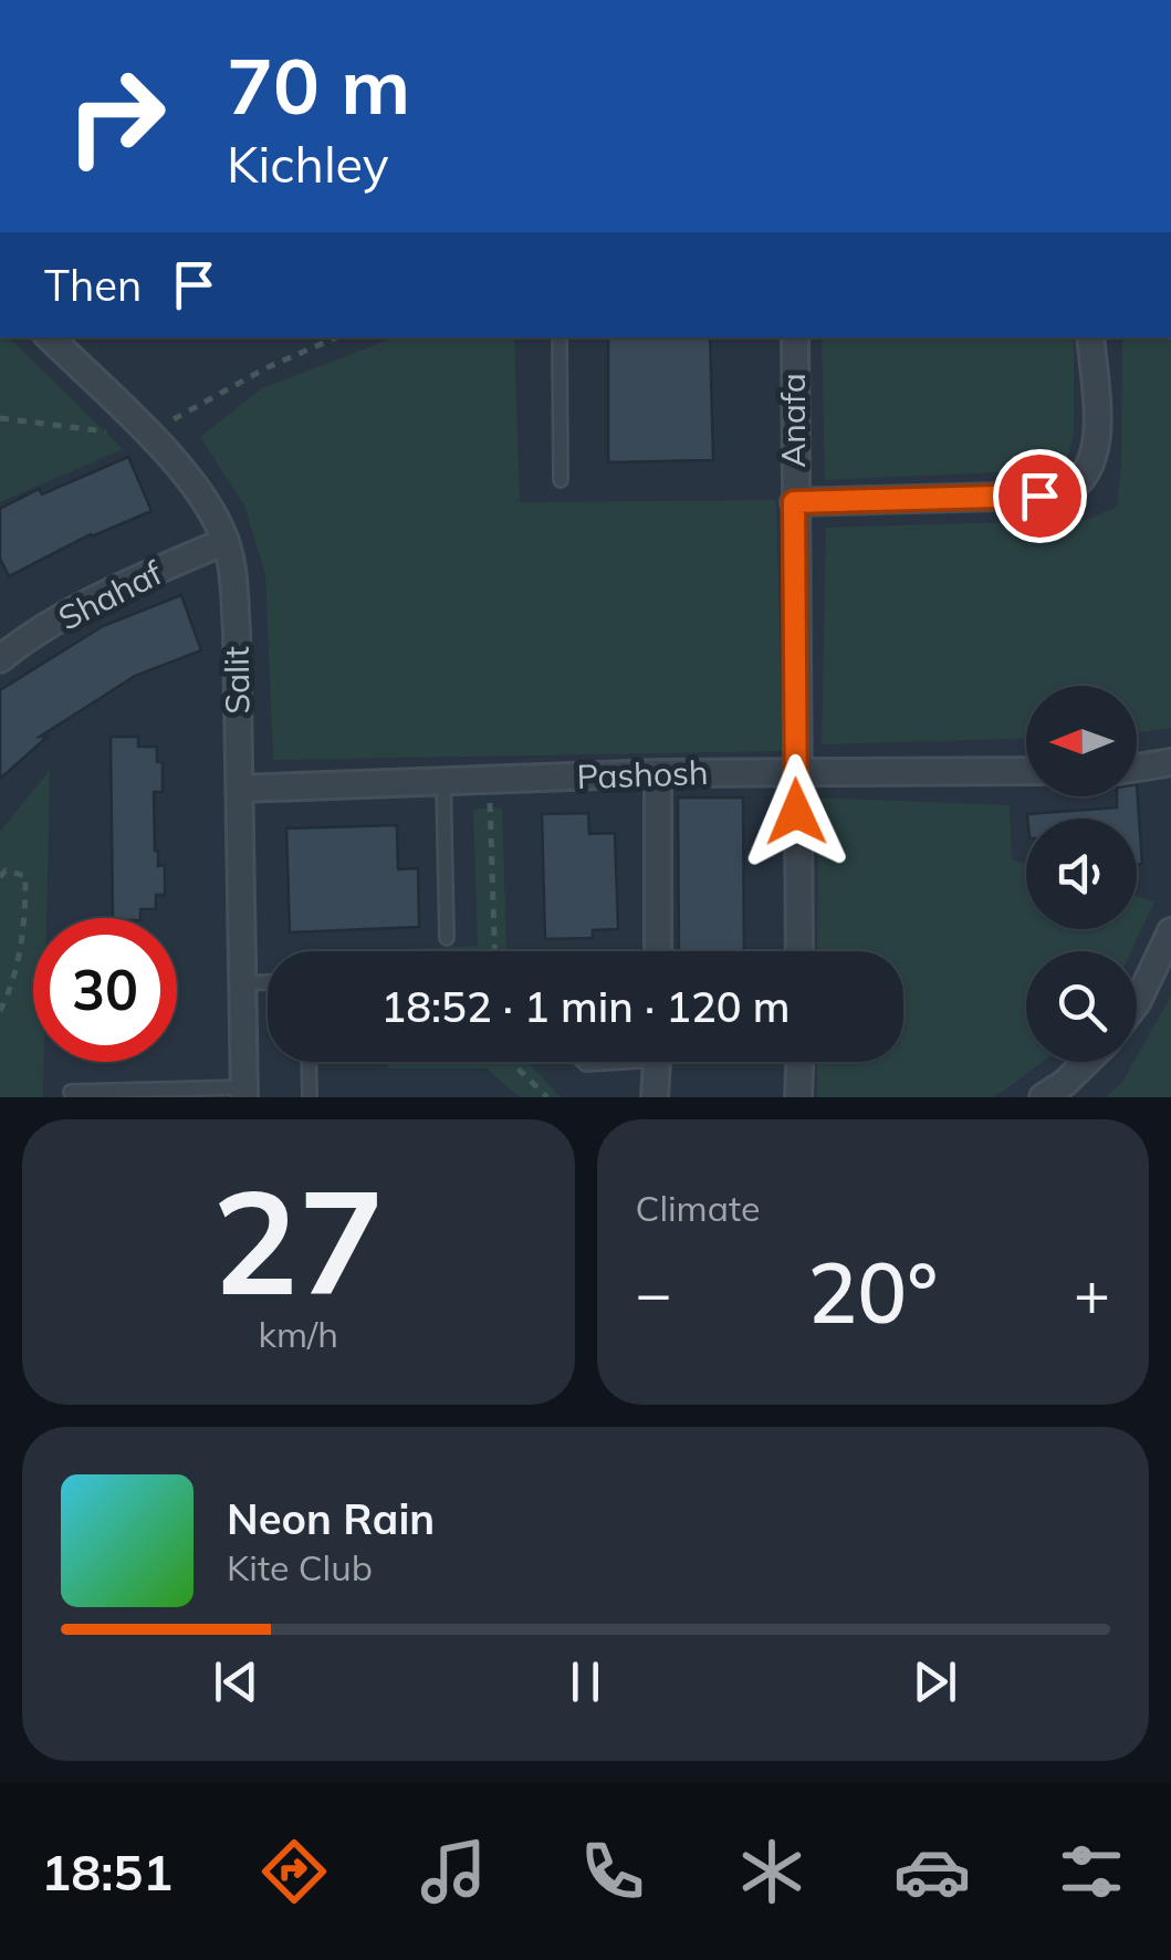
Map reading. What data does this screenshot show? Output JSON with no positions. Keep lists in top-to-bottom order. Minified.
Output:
{"streets":{"street":["Anafa","Shahaf","Salit","Pashosh"]},"crossings":[["Anafa","Pashosh"],["Shahaf","Salit"],["Salit","Pashosh"]],"north":"left","page":{"turn":["70 m","Kichley"],"then":"Then","limit":"30","trip":"18:52 · 1 min · 120 m","tile":[["27","km/h"],"Climate"],"heat":["−","20°","+"],"song":["Neon Rain","Kite Club"],"tabs":"18:51"}}
